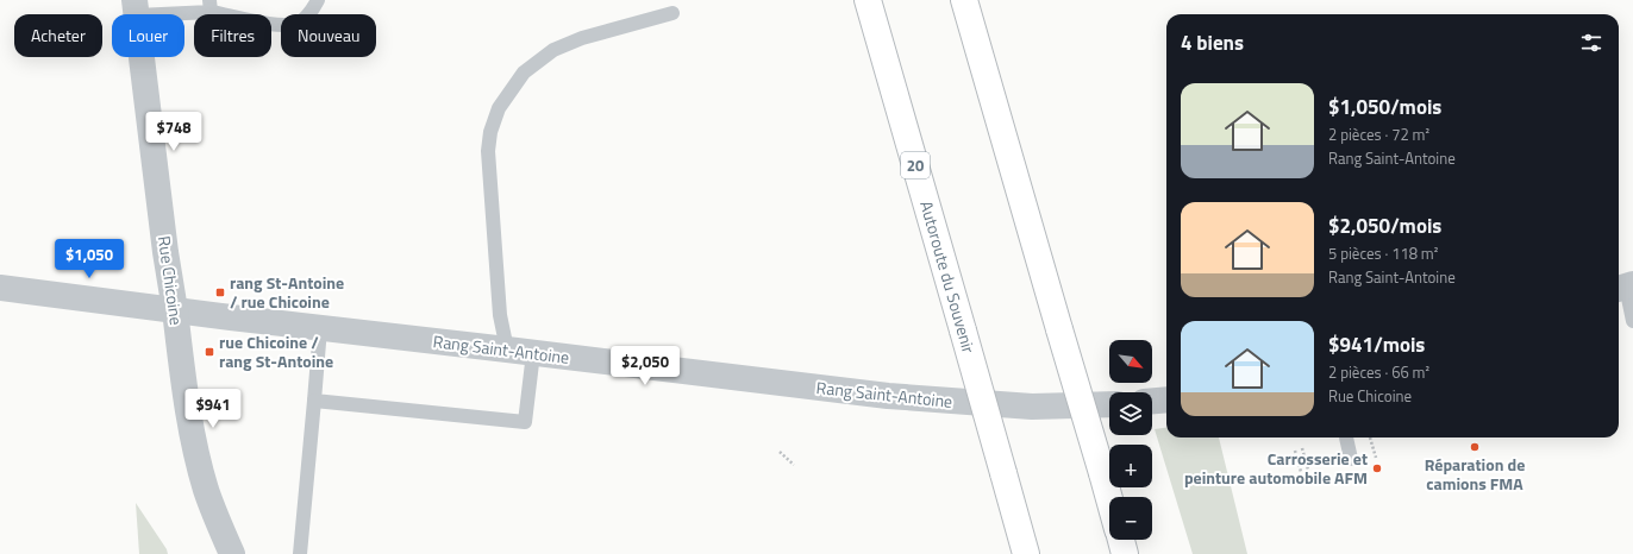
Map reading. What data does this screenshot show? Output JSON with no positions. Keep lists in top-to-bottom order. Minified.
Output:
{"streets":{"highway":["20","Autoroute du Souvenir"],"street":["Rue Chicoine","Rang Saint-Antoine"]},"crossings":[["Rue Chicoine","Rang Saint-Antoine"]],"places":{"transit":["rang St-Antoine / rue Chicoine","rue Chicoine / rang St-Antoine"],"other":["Réparation de camions FMA","Carrosserie et peinture automobile AFM"]},"north":"bottom right","page":{"chip":["Acheter","Louer","Filtres","Nouveau"],"heading":"4 biens","list":[{"name":"$1,050/mois","note":"2 pièces · 72 m² · Rang Saint-Antoine"},{"name":"$2,050/mois","note":"5 pièces · 118 m² · Rang Saint-Antoine"},{"name":"$941/mois","note":"2 pièces · 66 m² · Rue Chicoine"}],"price":["$748","$1,050","$2,050","$941"],"map_buttons":["+","−"]}}
